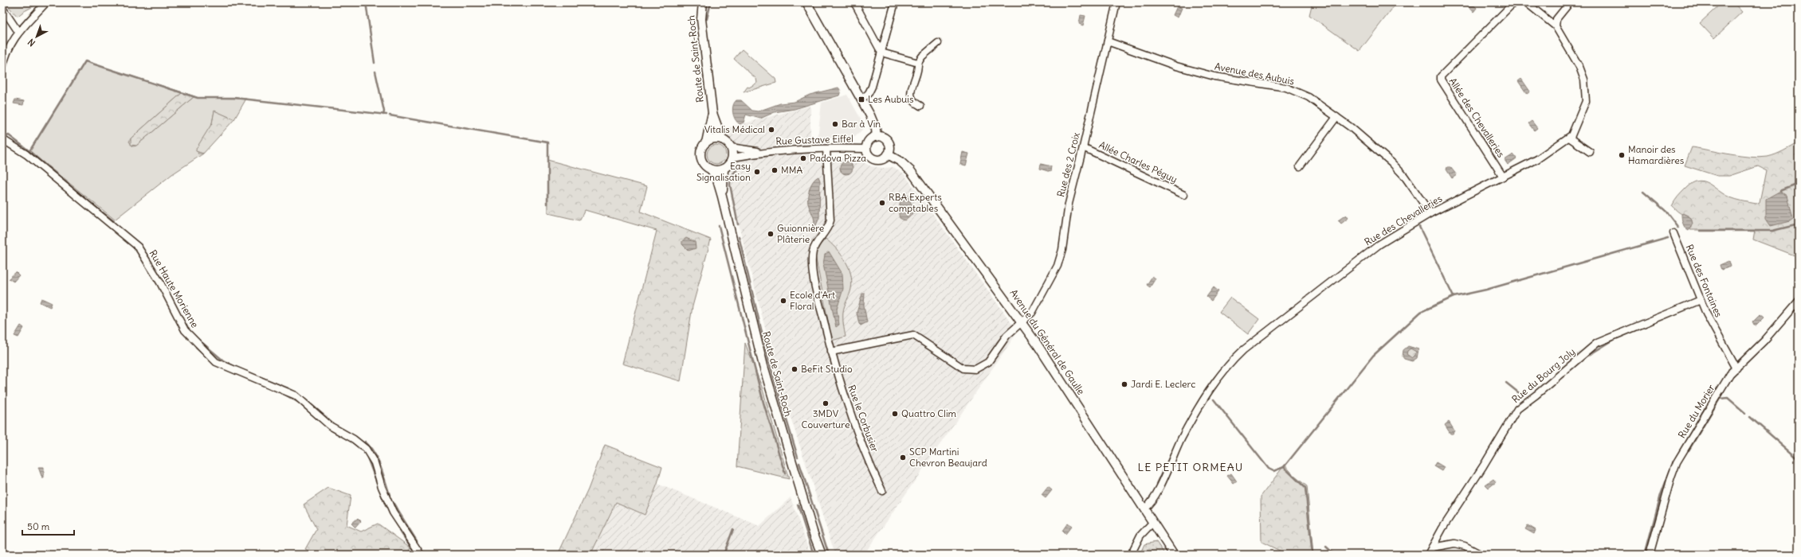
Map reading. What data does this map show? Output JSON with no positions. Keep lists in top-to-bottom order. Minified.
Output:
{"streets":{"street":["Route de Saint-Roch","Avenue des Aubuis","Allée des Chevalleries","Rue Gustave Eiffel","Allée Charles Péguy","Rue des 2 Croix","Rue des Chevalleries","Rue des Fontaines","Rue Haute Morienne","Avenue du Général de Gaulle","Rue du Bourg Joly","Rue du Morier","Rue le Corbusier"]},"crossings":[["Route de Saint-Roch","Rue Gustave Eiffel"],["Avenue des Aubuis","Rue des 2 Croix"],["Avenue des Aubuis","Rue des Chevalleries"],["Allée des Chevalleries","Rue des Chevalleries"],["Rue Gustave Eiffel","Avenue du Général de Gaulle"],["Rue Gustave Eiffel","Rue le Corbusier"],["Allée Charles Péguy","Rue des 2 Croix"],["Rue des 2 Croix","Avenue du Général de Gaulle"],["Rue des 2 Croix","Rue le Corbusier"],["Rue des Chevalleries","Avenue du Général de Gaulle"],["Rue des Fontaines","Rue du Bourg Joly"],["Rue des Fontaines","Rue du Morier"]],"districts":["LE PETIT ORMEAU"],"places":{"transit":["Les Aubuis"],"other":["Bar à Vin","Vitalis Médical","Manoir des Hamardières","Padova Pizza","MMA","Easy Signalisation","RBA Experts comptables","Guionnière Plâterie","Ecole d'Art Floral","BeFit Studio","Jardi E. Leclerc","3MDV Couverture","Quattro Clim","SCP Martini Chevron Beaujard"]},"scale_bar":"50 m","north":"bottom left"}
